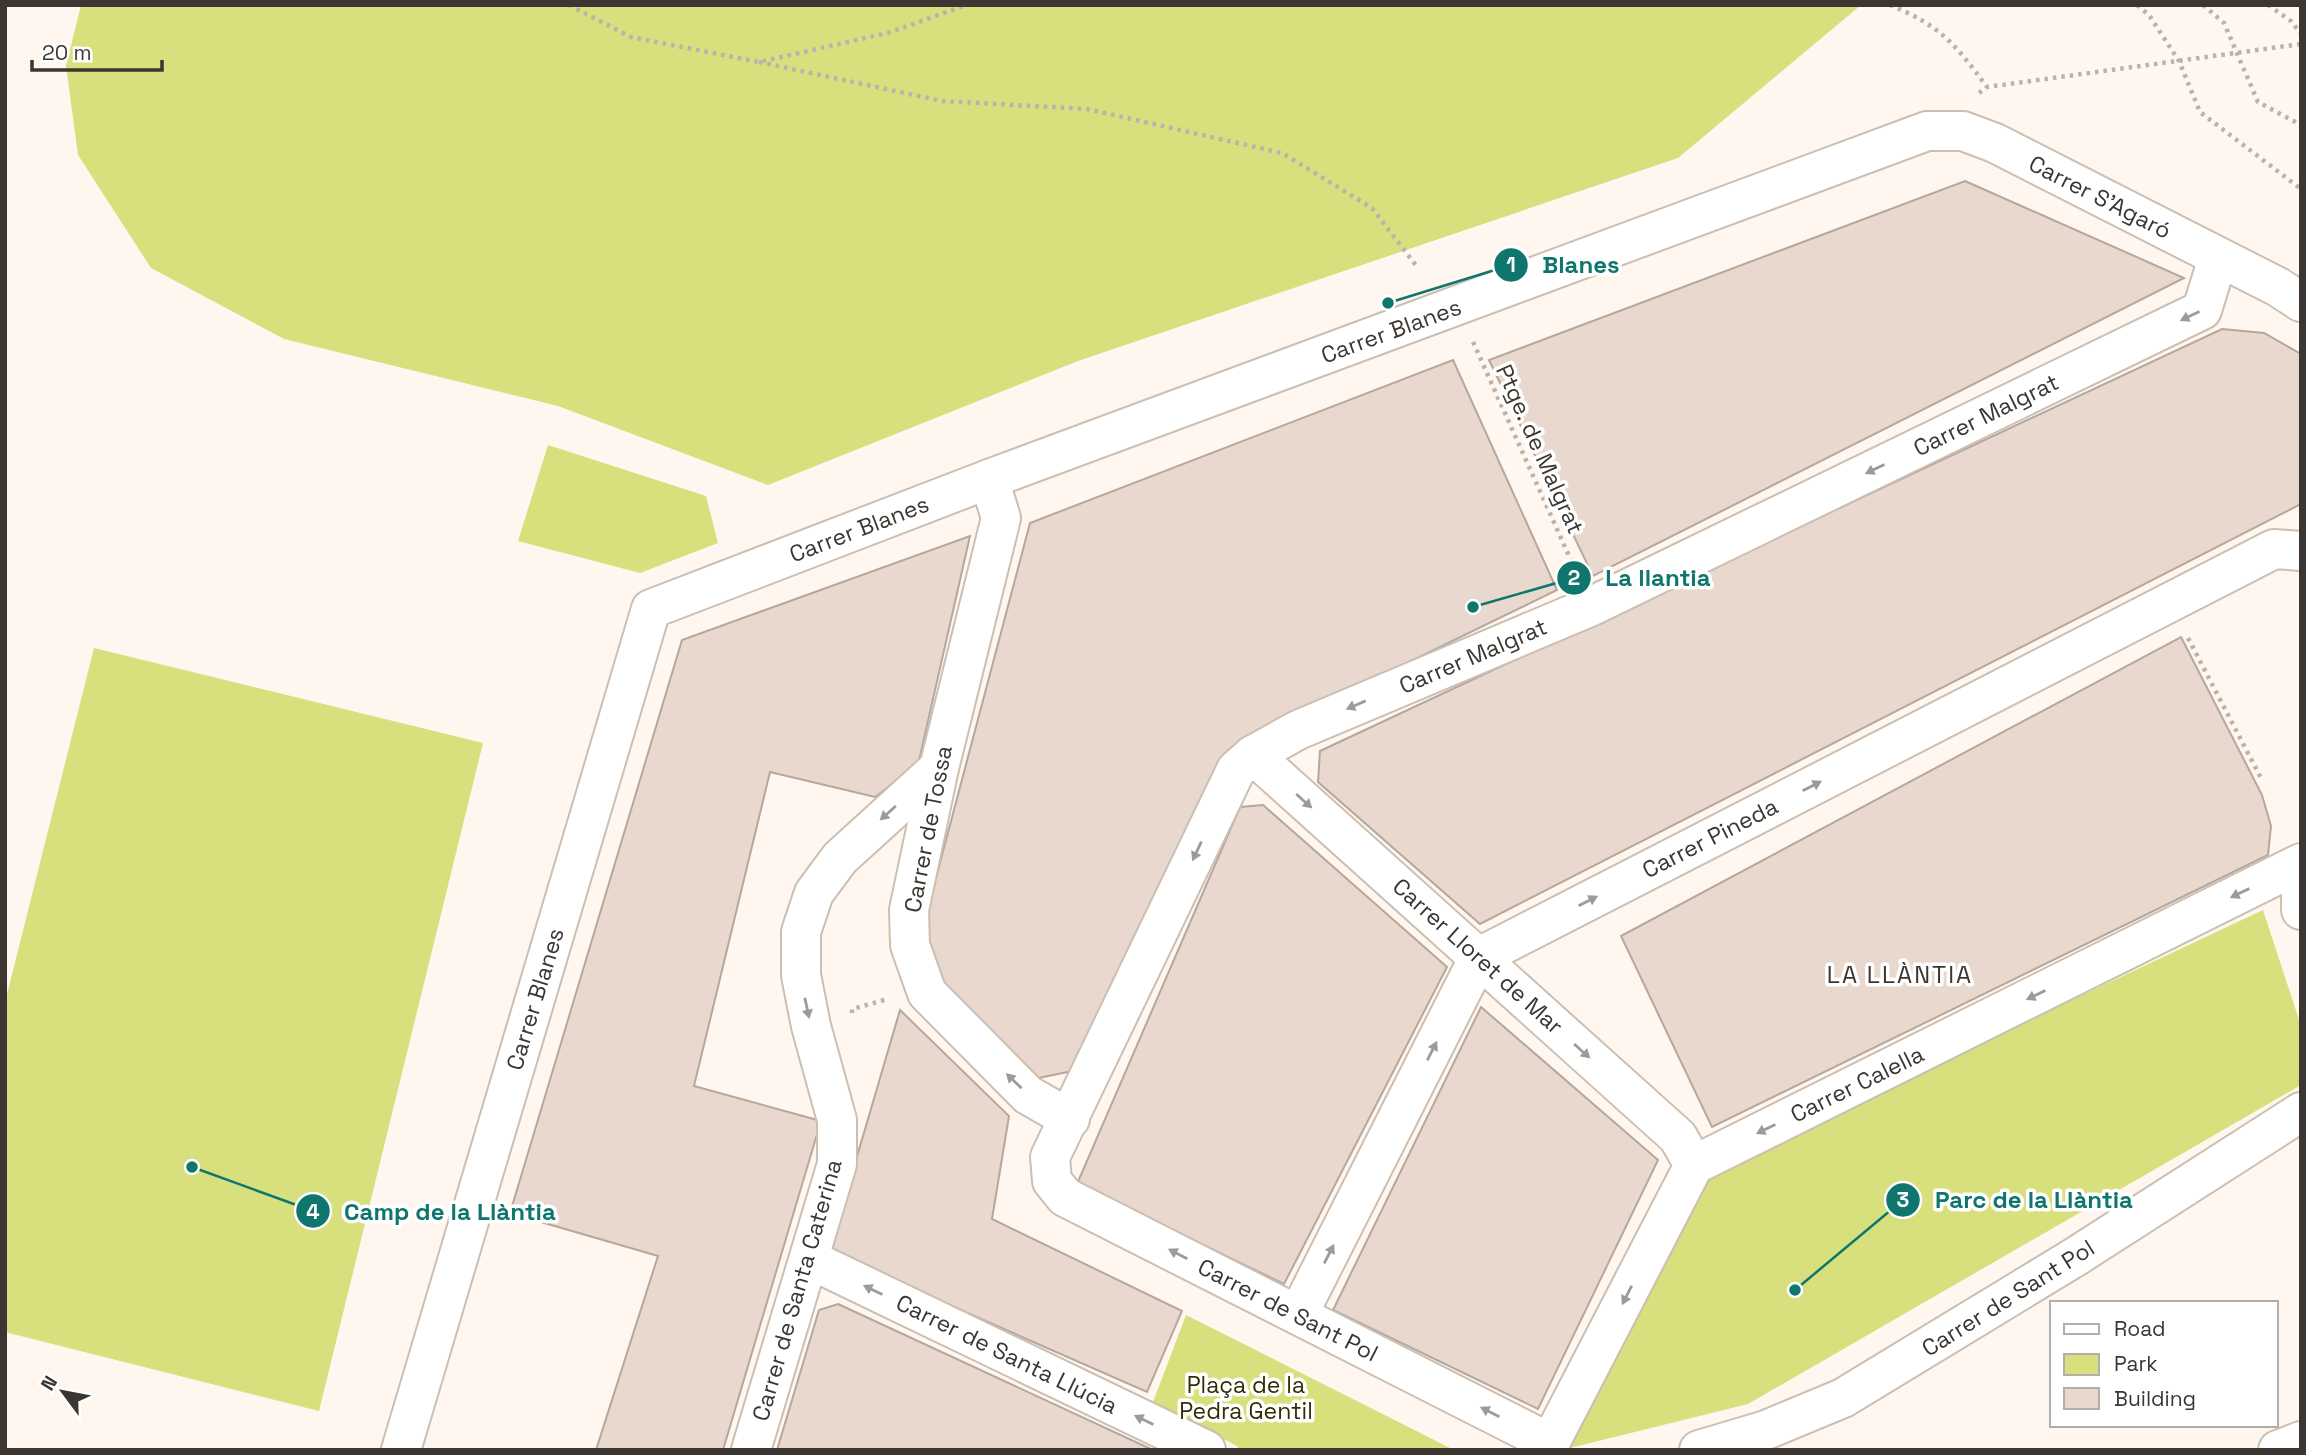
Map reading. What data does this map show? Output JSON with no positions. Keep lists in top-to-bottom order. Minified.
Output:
{"streets":{"street":["Carrer S'Agaró","Carrer Blanes","Carrer Malgrat","Carrer de Tossa","Carrer Pineda","Carrer Lloret de Mar","Carrer Calella","Carrer de Santa Caterina","Carrer de Sant Pol","Carrer de Santa Llúcia"],"path":["Ptge. de Malgrat"]},"crossings":[["Carrer S'Agaró","Carrer Blanes"],["Carrer S'Agaró","Carrer Malgrat"],["Carrer Blanes","Ptge. de Malgrat"],["Carrer Blanes","Carrer de Tossa"],["Carrer Malgrat","Ptge. de Malgrat"],["Carrer Malgrat","Carrer de Tossa"],["Carrer Malgrat","Carrer Lloret de Mar"],["Carrer Malgrat","Carrer de Sant Pol"],["Carrer de Tossa","Carrer de Santa Caterina"],["Carrer Pineda","Carrer Lloret de Mar"],["Carrer Lloret de Mar","Carrer Calella"],["Carrer de Santa Caterina","Carrer de Santa Llúcia"]],"one_way":["Carrer Malgrat","Carrer de Tossa","Carrer Pineda","Carrer Lloret de Mar","Carrer Calella","Carrer de Santa Caterina","Carrer de Sant Pol","Carrer de Santa Llúcia"],"districts":["LA LLÀNTIA"],"parks":["Plaça de la Pedra Gentil"],"places":["Blanes","La llantia","Camp de la Llàntia","Parc de la Llàntia"],"legend":["Road","Park","Building"],"scale_bar":"20 m","north":"top left"}
